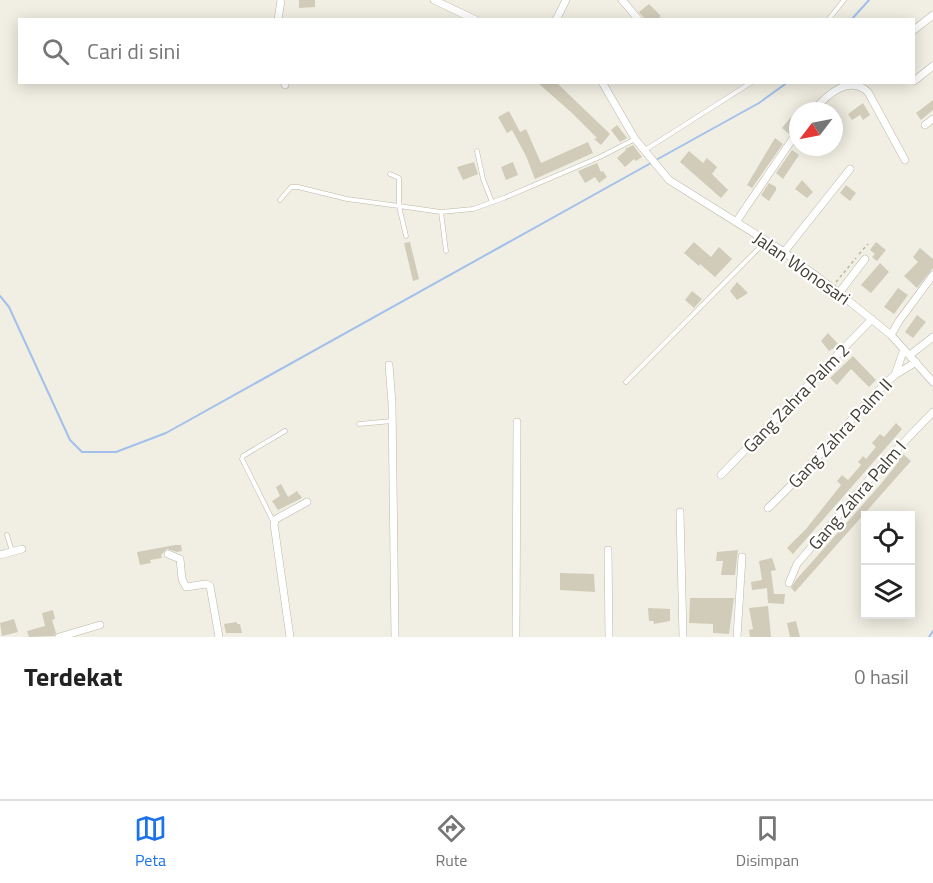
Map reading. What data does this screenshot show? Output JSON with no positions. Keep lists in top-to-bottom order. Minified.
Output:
{"streets":{"street":["Jalan Wonosari","Gang Zahra Palm 2","Gang Zahra Palm II","Gang Zahra Palm I"]},"crossings":[["Jalan Wonosari","Gang Zahra Palm 2"],["Jalan Wonosari","Gang Zahra Palm II"]],"north":"bottom left","page":{"search":"Cari di sini","heading":["Terdekat","0 hasil"],"nav":["Peta","Rute","Disimpan"]}}
